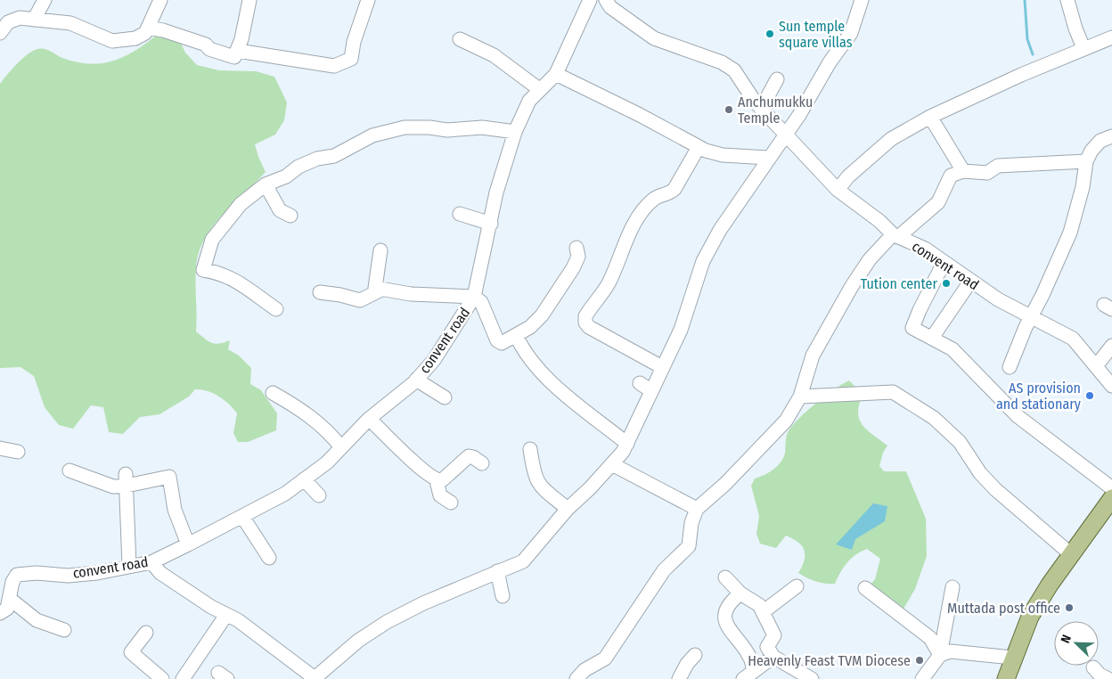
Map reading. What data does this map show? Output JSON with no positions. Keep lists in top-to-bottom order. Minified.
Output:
{"streets":{"street":["convent road"]},"places":["Sun temple square villas","Anchumukku Temple","Tution center","AS provision and stationary","Muttada post office","Heavenly Feast TVM Diocese"],"north":"top left"}
